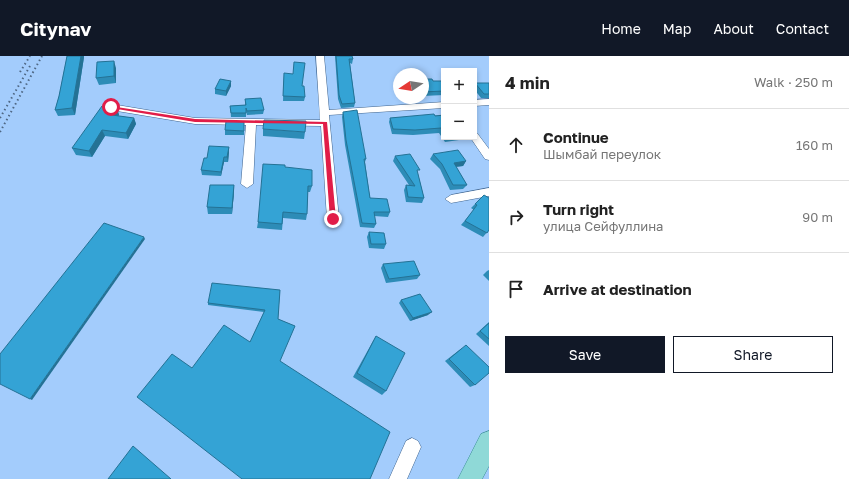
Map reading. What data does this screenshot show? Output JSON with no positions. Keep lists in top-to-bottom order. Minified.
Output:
{"north":"left","page":{"header":"Citynav","nav":["Home","Map","About","Contact"],"heading":["4 min","Walk · 250 m"],"map_buttons":["+","−"],"list":[["Continue","Шымбай переулок","160 m"],["Turn right","улица Сейфуллина","90 m"],"Arrive at destination"],"buttons":["Save","Share"]}}
